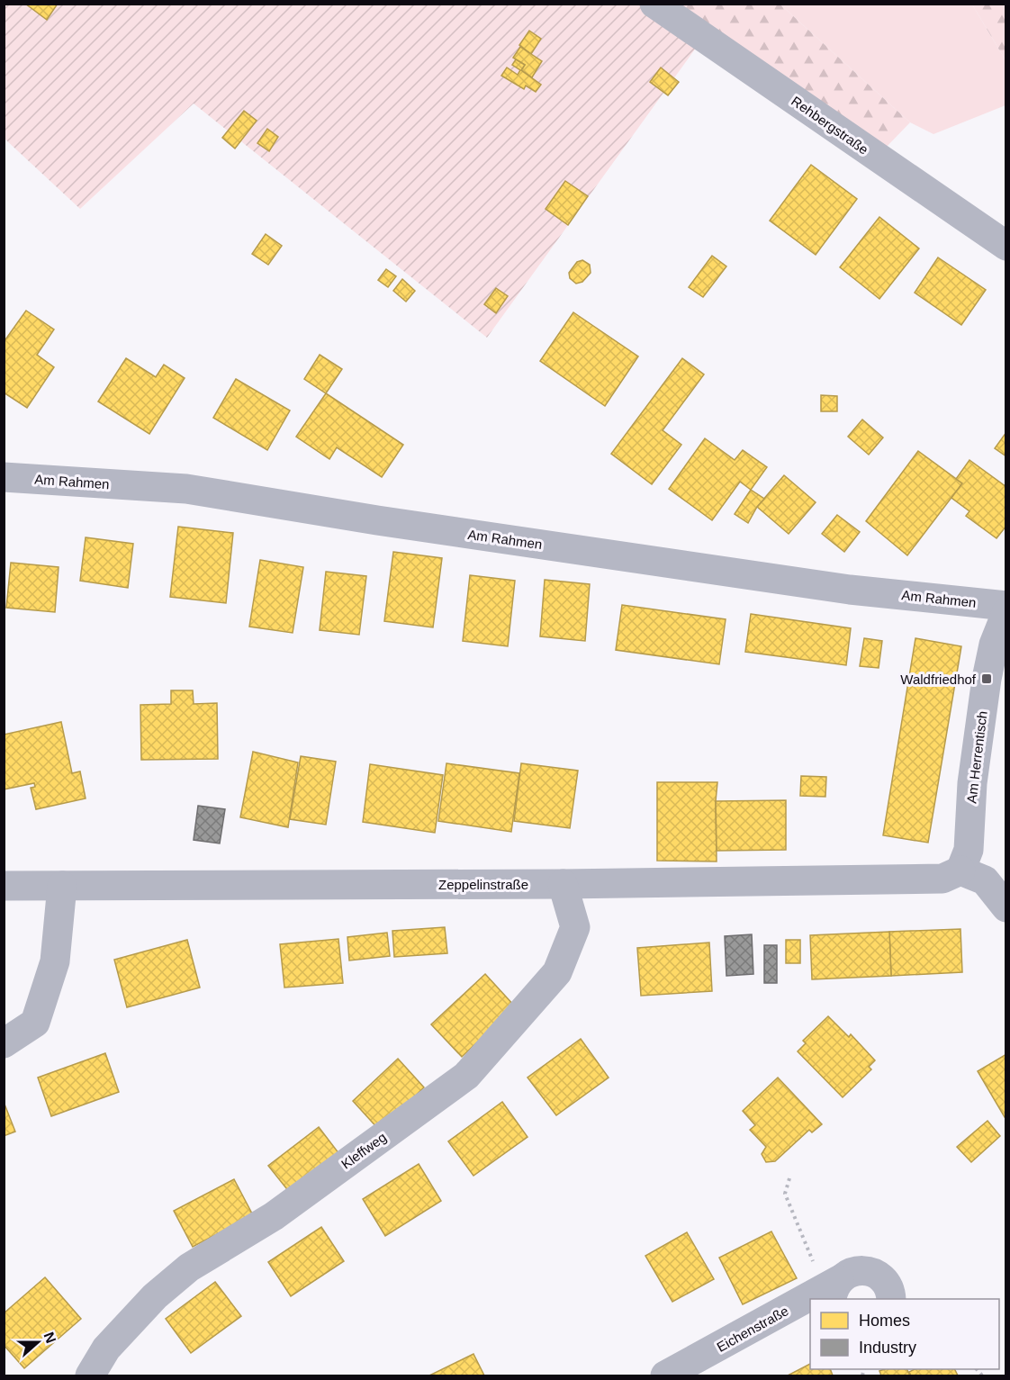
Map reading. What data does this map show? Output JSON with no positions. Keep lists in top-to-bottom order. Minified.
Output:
{"streets":{"street":["Rehbergstraße","Am Rahmen","Am Herrentisch","Zeppelinstraße","Kleffweg","Eichenstraße"]},"crossings":[["Am Herrentisch","Zeppelinstraße"],["Zeppelinstraße","Kleffweg"]],"places":{"transit":["Waldfriedhof"]},"legend":["Homes","Industry"],"north":"right"}
